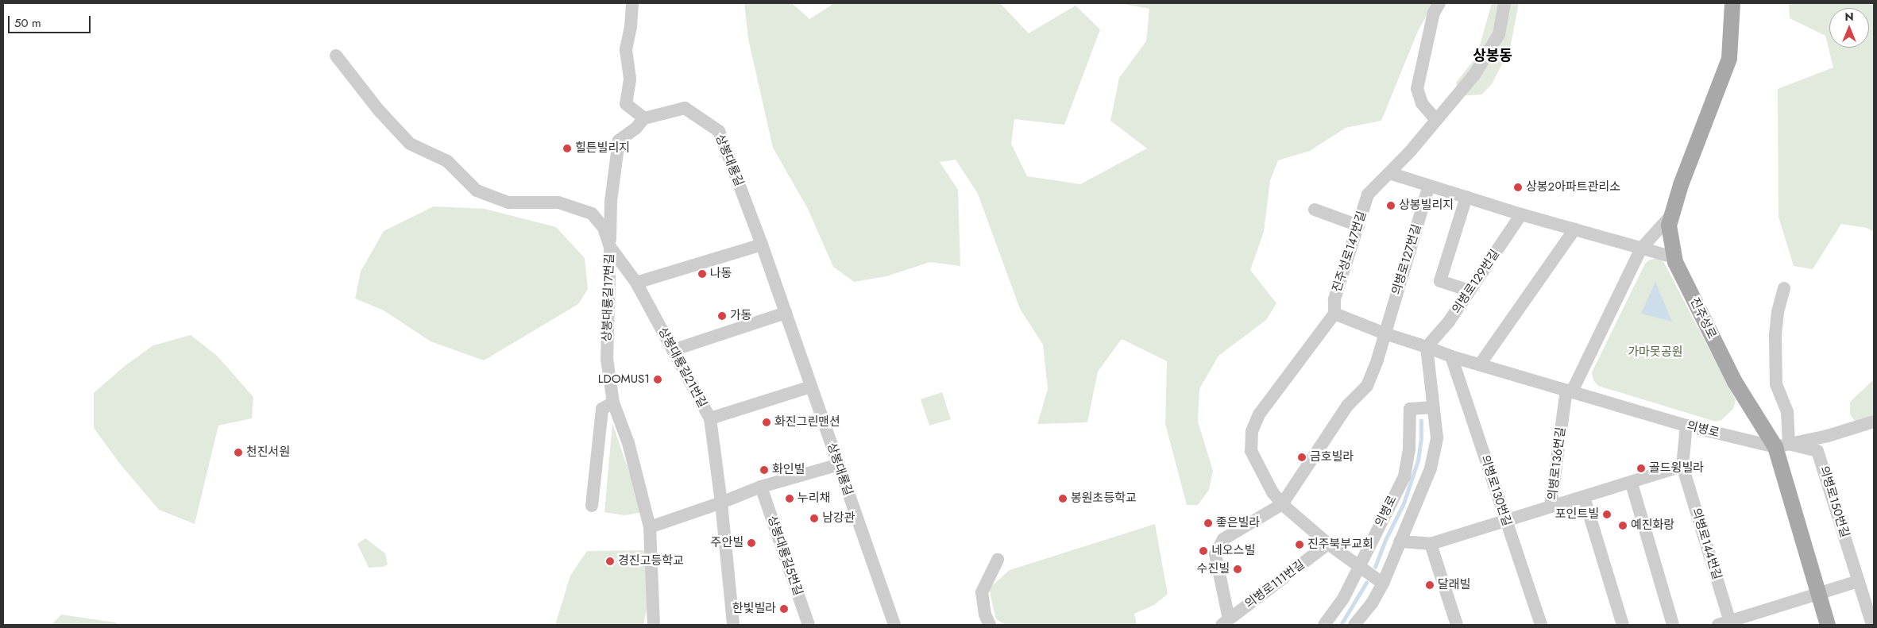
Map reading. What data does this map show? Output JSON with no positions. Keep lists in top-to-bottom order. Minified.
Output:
{"streets":{"main road":["진주성로"],"street":["상봉대룡길","진주성로147번길","의병로127번길","의병로129번길","상봉대룡길17번길","상봉대룡길21번길","의병로","의병로136번길","의병로130번길","의병로150번길","의병로144번길","상봉대룡길5번길","의병로111번길"]},"crossings":[["상봉대룡길","상봉대룡길21번길"],["의병로127번길","의병로111번길"],["의병로129번길","의병로"],["상봉대룡길17번길","상봉대룡길21번길"],["진주성로","의병로"],["진주성로","의병로150번길"],["의병로","의병로136번길"],["의병로","의병로130번길"],["의병로","의병로150번길"],["의병로","의병로144번길"]],"districts":["상봉동"],"parks":["가마못공원"],"places":["힐튼빌리지","상봉2아파트관리소","상봉빌리지","나동","가동","LDOMUS1","화진그린맨션","천진서원","금호빌라","골드윙빌라","화인빌","누리채","봉원초등학교","포인트빌","남강관","좋은빌라","예진화랑","주안빌","진주북부교회","네오스빌","경진고등학교","수진빌","달래빌","한빛빌라"],"scale_bar":"50 m","north":"top"}
